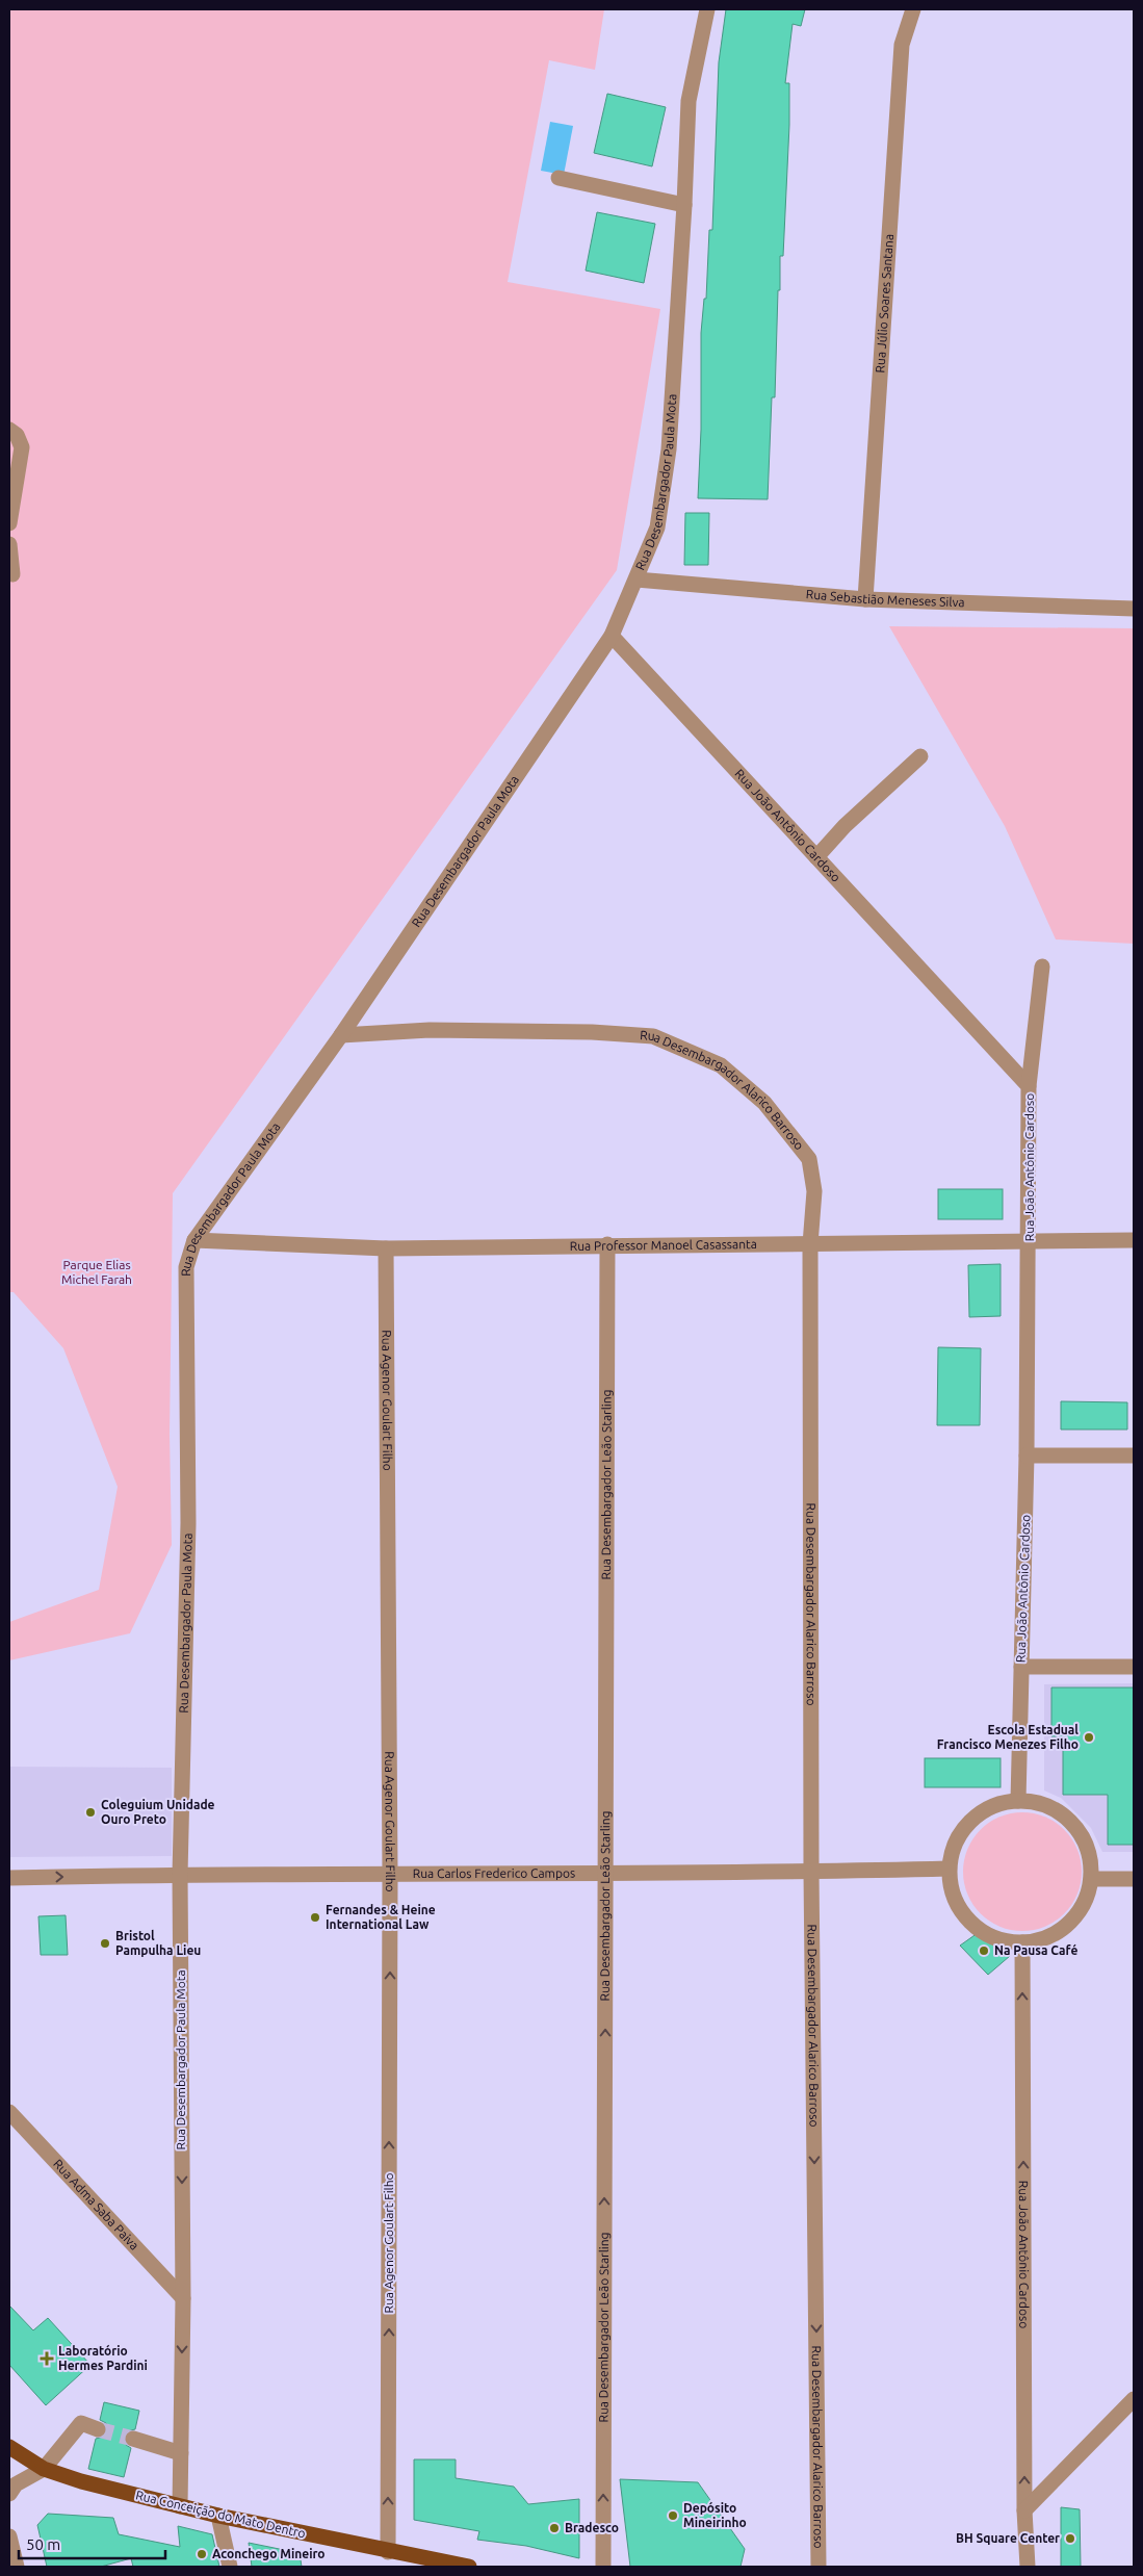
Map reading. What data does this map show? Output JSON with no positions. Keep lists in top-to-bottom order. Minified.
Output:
{"streets":{"main road":["Rua Conceição do Mato Dentro"],"street":["Rua Júlio Soares Santana","Rua Desembargador Paula Mota","Rua Sebastião Meneses Silva","Rua João Antônio Cardoso","Rua Desembargador Alarico Barroso","Rua Professor Manoel Casassanta","Rua Agenor Goulart Filho","Rua Desembargador Leão Starling","Rua Carlos Frederico Campos","Rua Adma Saba Paiva"]},"crossings":[["Rua Júlio Soares Santana","Rua Sebastião Meneses Silva"],["Rua Desembargador Paula Mota","Rua Sebastião Meneses Silva"],["Rua Desembargador Paula Mota","Rua João Antônio Cardoso"],["Rua Desembargador Paula Mota","Rua Desembargador Alarico Barroso"],["Rua Desembargador Paula Mota","Rua Professor Manoel Casassanta"],["Rua Desembargador Paula Mota","Rua Carlos Frederico Campos"],["Rua Desembargador Paula Mota","Rua Adma Saba Paiva"],["Rua Desembargador Paula Mota","Rua Conceição do Mato Dentro"],["Rua João Antônio Cardoso","Rua Professor Manoel Casassanta"],["Rua João Antônio Cardoso","Rua Carlos Frederico Campos"],["Rua Desembargador Alarico Barroso","Rua Professor Manoel Casassanta"],["Rua Desembargador Alarico Barroso","Rua Carlos Frederico Campos"],["Rua Professor Manoel Casassanta","Rua Agenor Goulart Filho"],["Rua Professor Manoel Casassanta","Rua Desembargador Leão Starling"],["Rua Agenor Goulart Filho","Rua Carlos Frederico Campos"],["Rua Agenor Goulart Filho","Rua Conceição do Mato Dentro"],["Rua Desembargador Leão Starling","Rua Carlos Frederico Campos"]],"one_way":["Rua Desembargador Alarico Barroso","Rua Agenor Goulart Filho","Rua Desembargador Leão Starling"],"parks":["Parque Elias Michel Farah"],"places":{"other":["Escola Estadual Francisco Menezes Filho","Coleguium Unidade Ouro Preto","Fernandes & Heine International Law","Bristol Pampulha Lieu","Na Pausa Café","Depósito Mineirinho","Bradesco","BH Square Center","Aconchego Mineiro"],"health":["Laboratório Hermes Pardini"]},"scale_bar":"50 m"}
